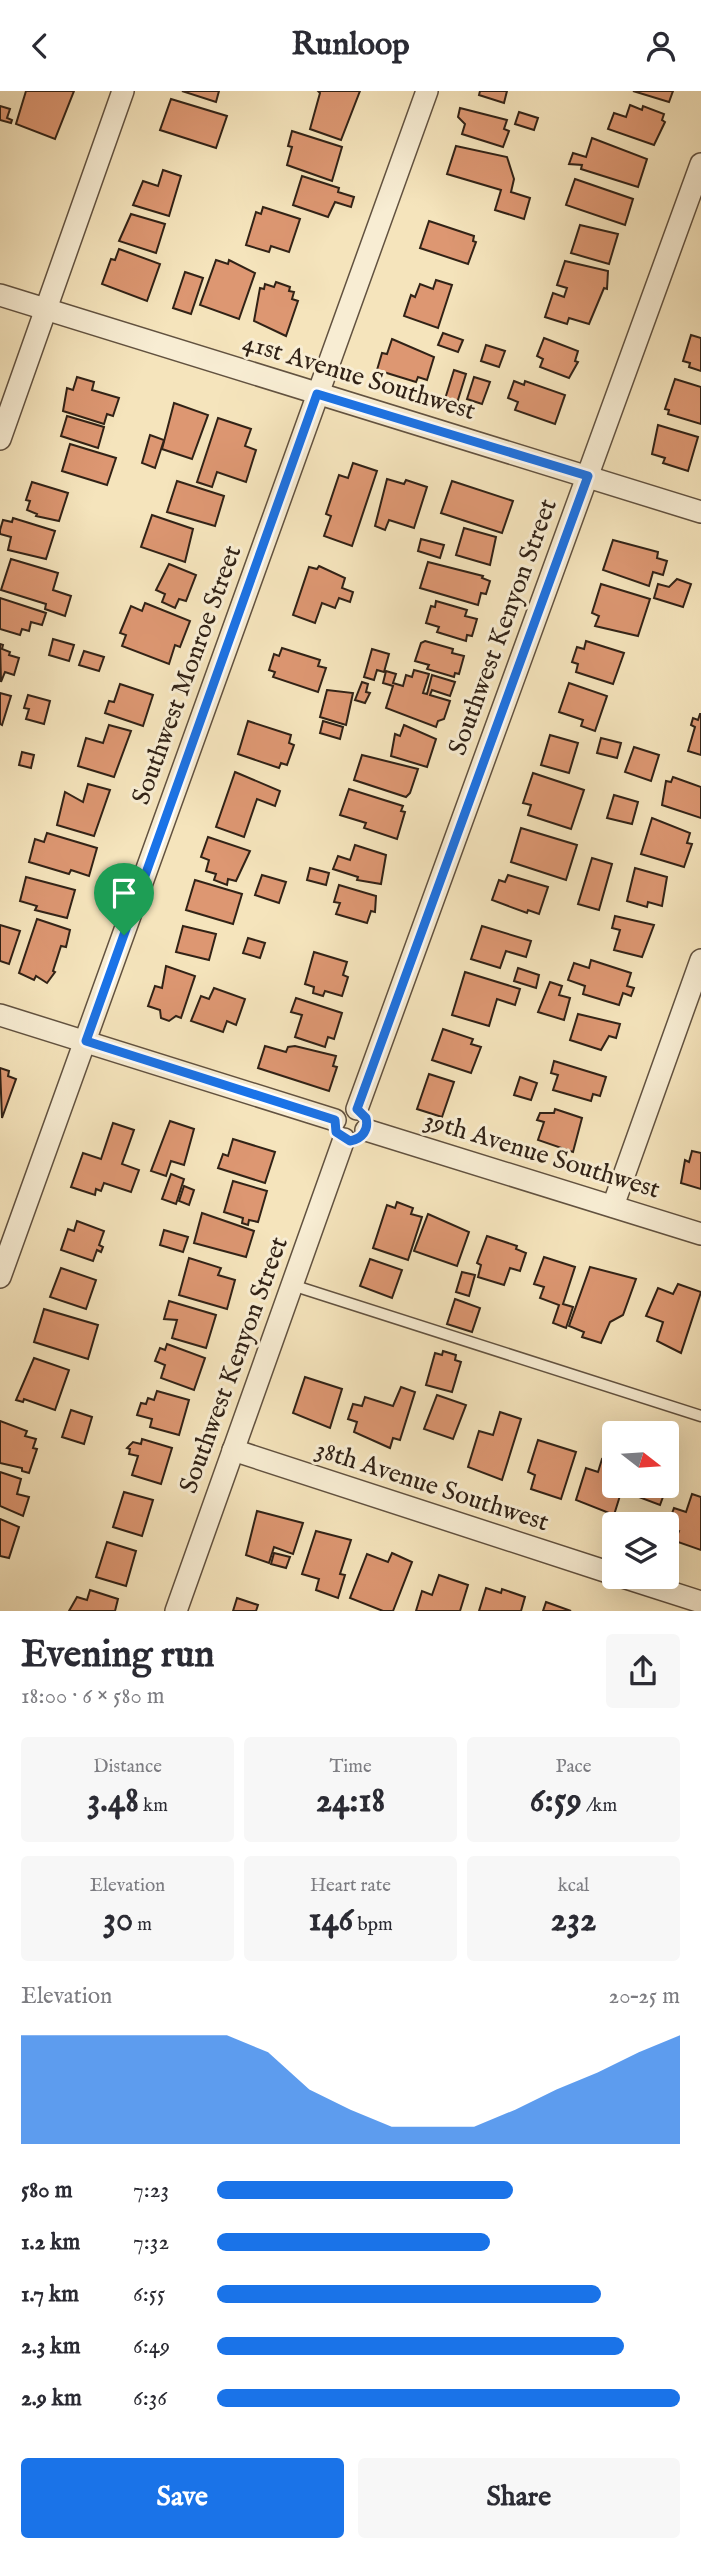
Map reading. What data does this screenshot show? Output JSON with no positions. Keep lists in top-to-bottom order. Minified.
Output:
{"streets":{"street":["41st Avenue Southwest","Southwest Kenyon Street","Southwest Monroe Street","39th Avenue Southwest","38th Avenue Southwest"]},"crossings":[["41st Avenue Southwest","Southwest Kenyon Street"],["41st Avenue Southwest","Southwest Monroe Street"],["Southwest Kenyon Street","39th Avenue Southwest"],["Southwest Kenyon Street","38th Avenue Southwest"]],"north":"right","page":{"header":"Runloop","heading":["Evening run","18:00 · 6 × 580 m"],"stats":[["Distance","3.48 km"],["Time","24:18"],["Pace","6:59 /km"],["Elevation","30 m"],["Heart rate","146 bpm"],["kcal","232"]],"chart":["Elevation","20–25 m"],"list":[{"name":"580 m","note":"7:23"},{"name":"1.2 km","note":"7:32"},{"name":"1.7 km","note":"6:55"},{"name":"2.3 km","note":"6:49"},{"name":"2.9 km","note":"6:36"}],"buttons":["Save","Share"]}}
